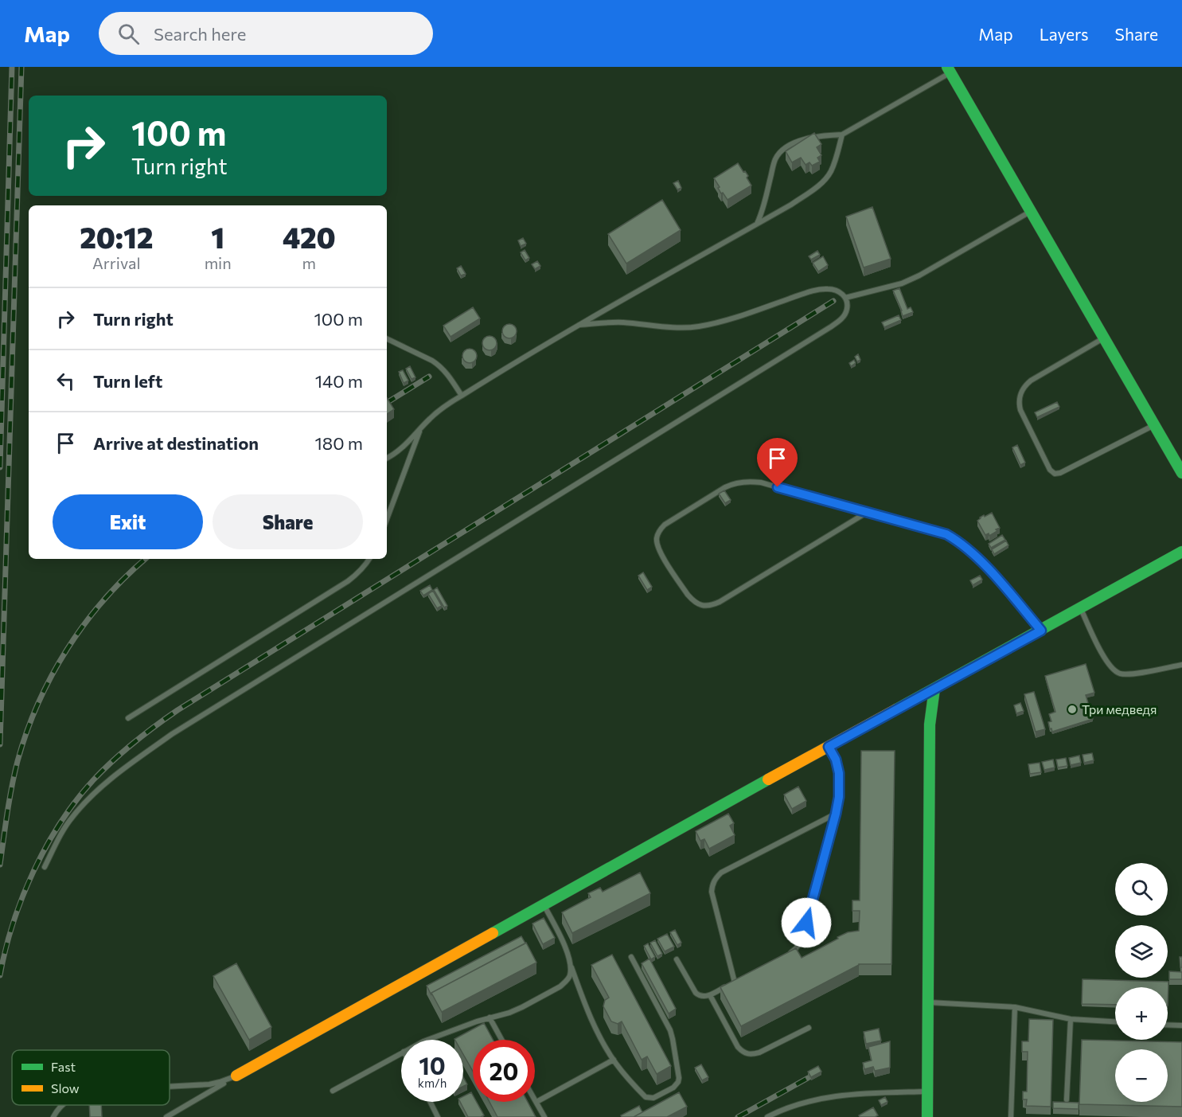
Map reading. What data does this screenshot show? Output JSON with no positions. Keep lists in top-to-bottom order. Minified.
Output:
{"places":["Три медведя"],"legend":["Fast","Slow"],"page":{"header":"Map","search":"Search here","nav":["Map","Layers","Share"],"turn":["100 m","Turn right"],"eta":["20:12","Arrival","1","min","420","m"],"list":[{"name":"Turn right","value":"100 m"},{"name":"Turn left","value":"140 m"},{"name":"Arrive at destination","value":"180 m"}],"buttons":["Exit","Share"],"map_buttons":["+","−"],"speed":"10 km/h","limit":"20"}}
